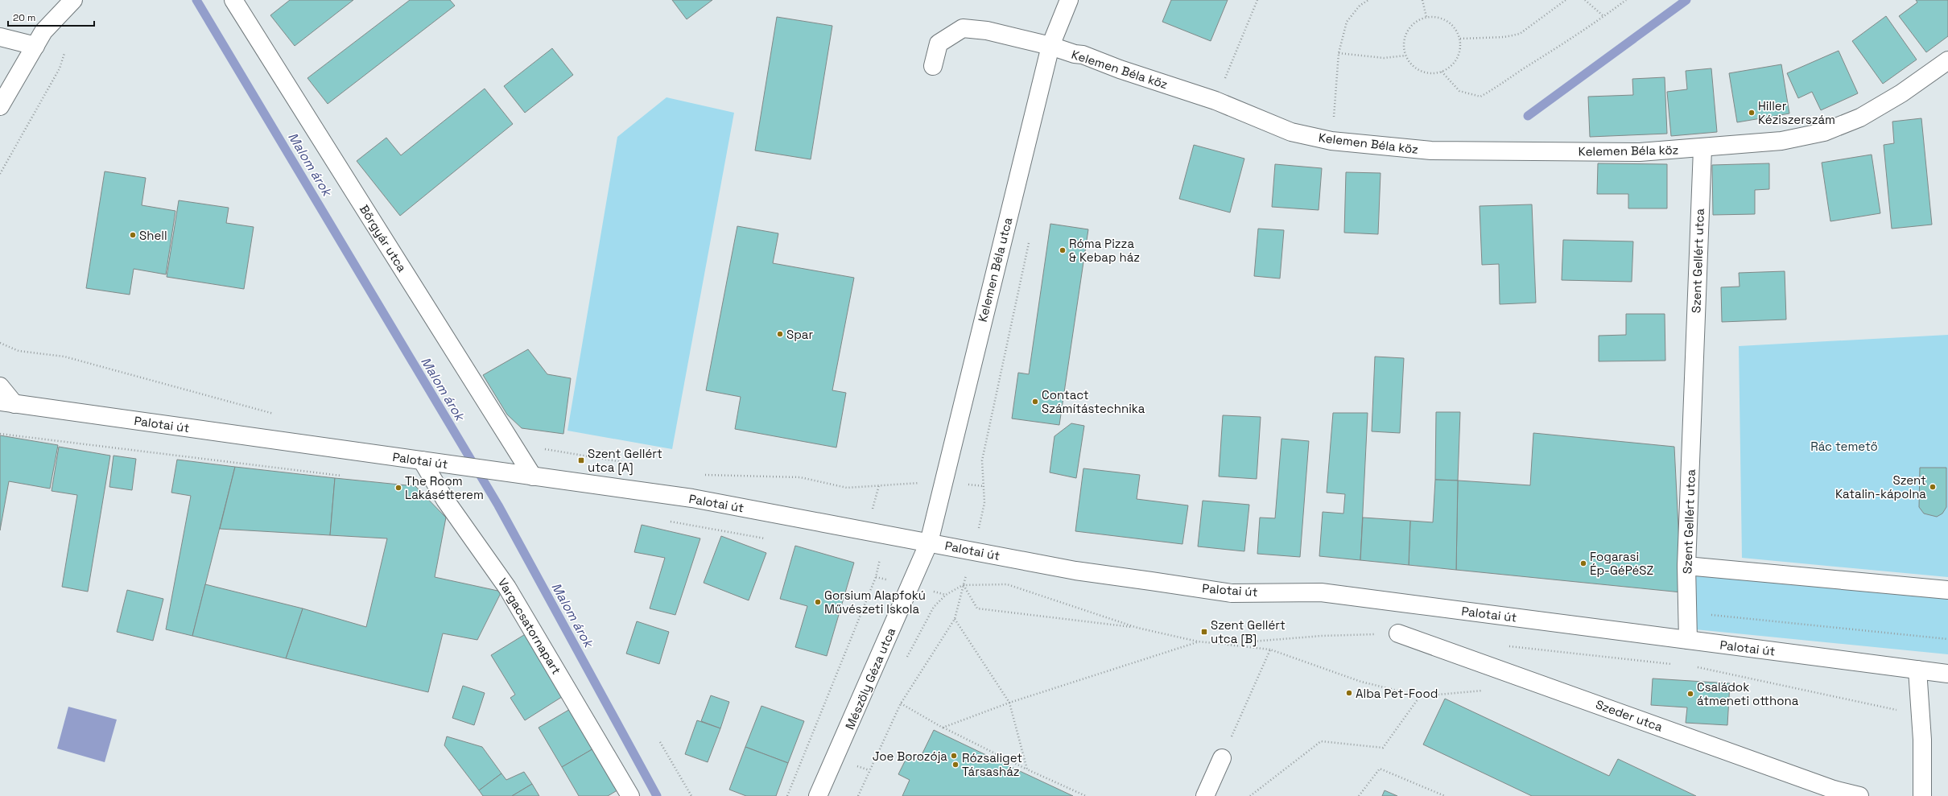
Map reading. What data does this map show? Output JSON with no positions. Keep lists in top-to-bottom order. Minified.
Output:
{"streets":{"street":["Kelemen Béla köz","Bőrgyár utca","Szent Gellért utca","Kelemen Béla utca","Palotai út","Vargacsatornapart","Mészöly Géza utca","Szeder utca"]},"crossings":[["Kelemen Béla köz","Szent Gellért utca"],["Kelemen Béla köz","Kelemen Béla utca"],["Bőrgyár utca","Palotai út"],["Szent Gellért utca","Palotai út"],["Kelemen Béla utca","Palotai út"],["Kelemen Béla utca","Mészöly Géza utca"],["Palotai út","Vargacsatornapart"],["Palotai út","Mészöly Géza utca"]],"water":["Malom árok"],"parks":["Rác temető"],"places":{"other":["Hiller Kéziszerszám","Shell","Róma Pizza & Kebap ház","Spar","Contact Számítástechnika","Szent Katalin-kápolna","The Room Lakásétterem","Fogarasi Ép-GéPéSZ","Gorsium Alapfokú Művészeti Iskola","Alba Pet-Food","Családok átmeneti otthona","Joe Borozója","Rózsaliget Társasház"],"transit":["Szent Gellért utca [A]","Szent Gellért utca [B]"]},"scale_bar":"20 m"}
